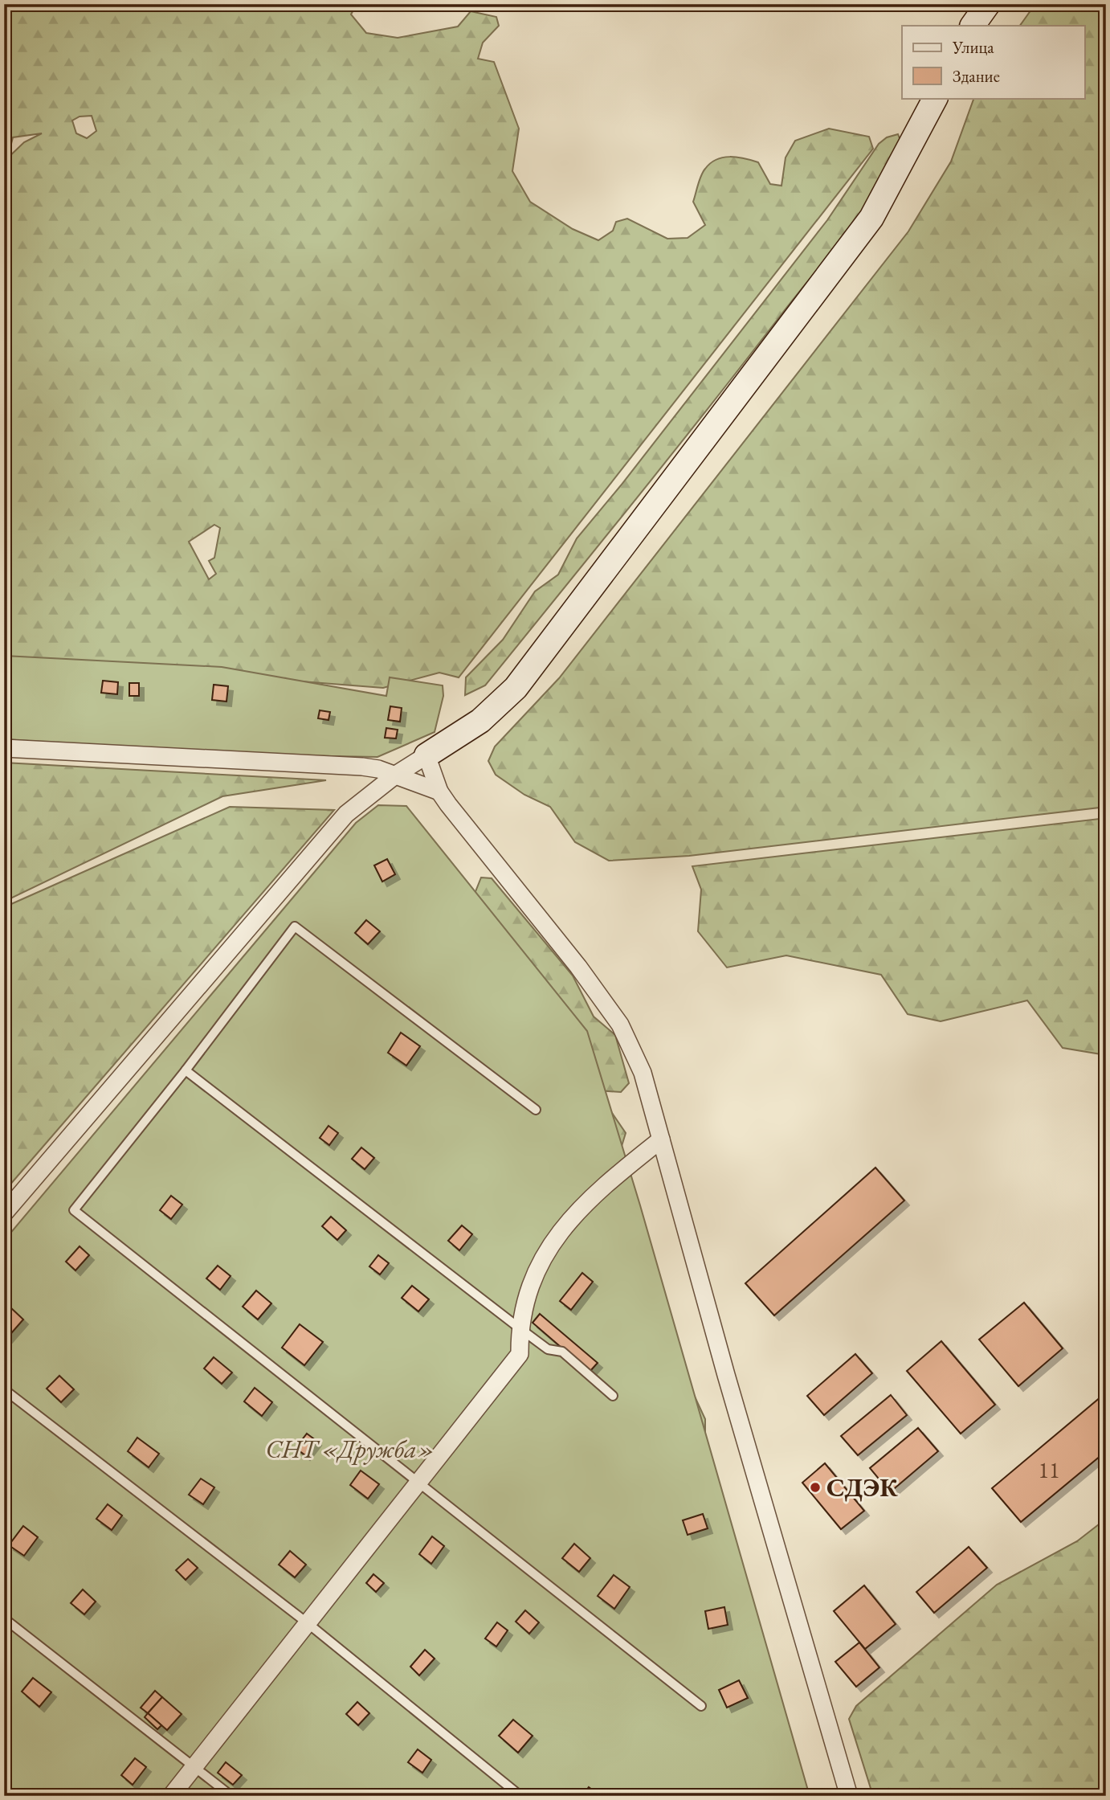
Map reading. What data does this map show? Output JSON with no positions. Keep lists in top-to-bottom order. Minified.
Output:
{"parks":["СНТ «Дружба»"],"places":["СДЭК"],"house_numbers":["11"],"legend":["Улица","Здание"]}
